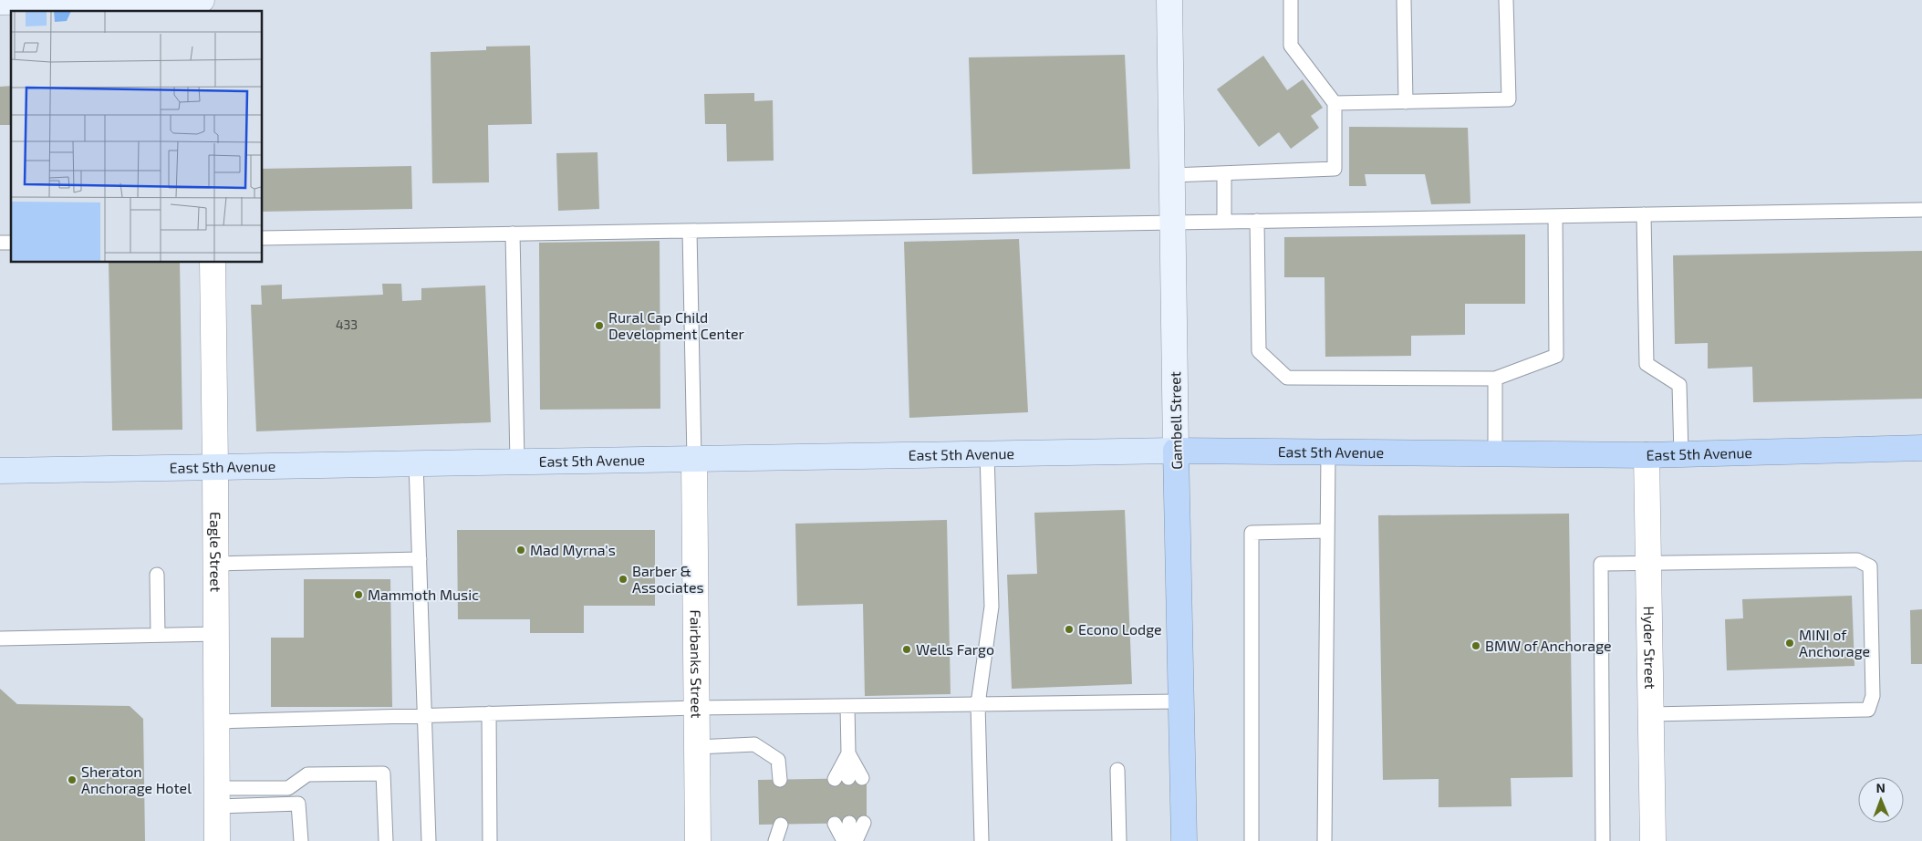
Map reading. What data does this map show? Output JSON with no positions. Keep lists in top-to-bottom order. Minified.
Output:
{"streets":{"highway":["Gambell Street","East 5th Avenue"],"street":["Eagle Street","Hyder Street","Fairbanks Street"]},"crossings":[["Gambell Street","East 5th Avenue"],["East 5th Avenue","Eagle Street"],["East 5th Avenue","Hyder Street"],["East 5th Avenue","Fairbanks Street"]],"places":["Rural Cap Child Development Center","Mad Myrna's","Barber & Associates","Mammoth Music","Econo Lodge","MINI of Anchorage","BMW of Anchorage","Wells Fargo","Sheraton Anchorage Hotel"],"house_numbers":["433"],"north":"top"}
